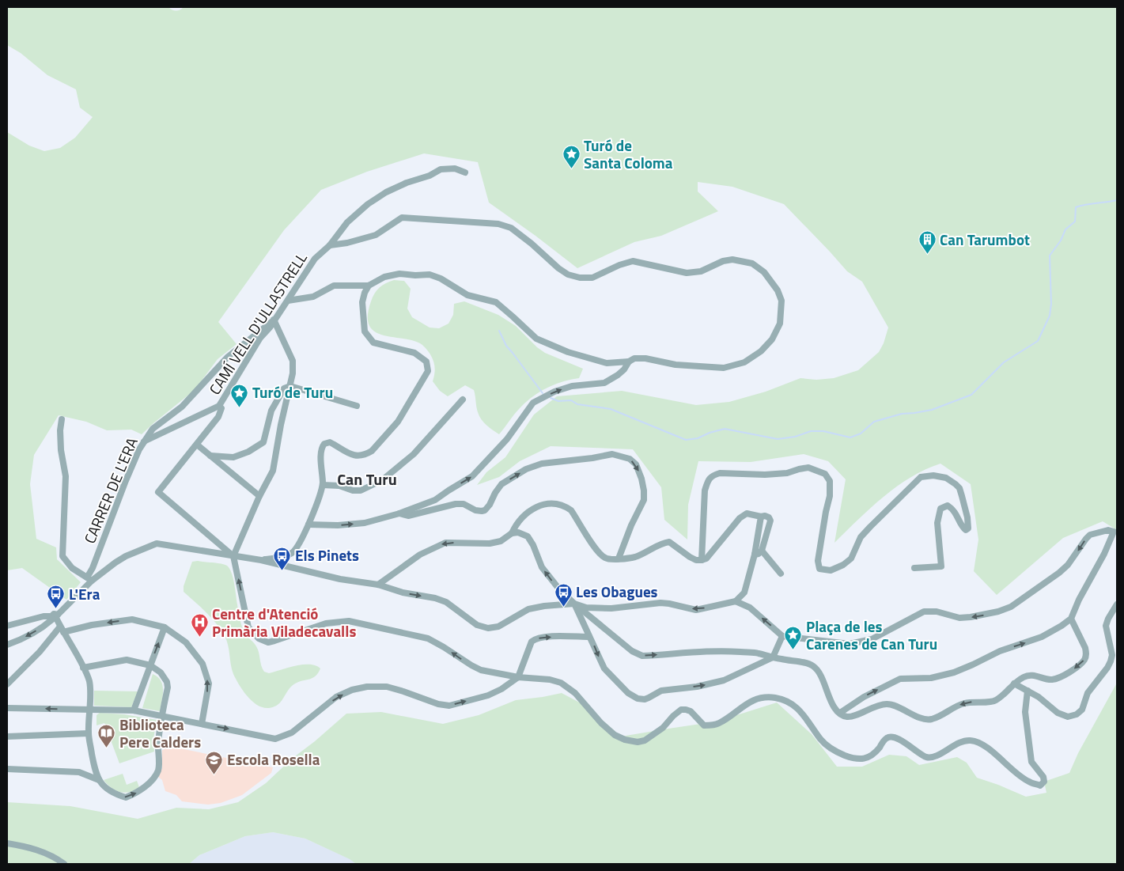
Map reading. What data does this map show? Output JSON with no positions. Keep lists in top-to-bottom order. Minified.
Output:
{"streets":{"street":["CAMÍ VELL D'ULLASTRELL","CARRER DE L'ERA"]},"crossings":[["CAMÍ VELL D'ULLASTRELL","CARRER DE L'ERA"]],"districts":["Can Turu"],"places":{"place":["Turó de Santa Coloma","Turó de Turu","Plaça de les Carenes de Can Turu"],"building":["Can Tarumbot"],"bus stop":["Els Pinets","Les Obagues","L'Era"],"hospital":["Centre d'Atenció Primària Viladecavalls"],"library":["Biblioteca Pere Calders"],"school or university":["Escola Rosella"]}}
